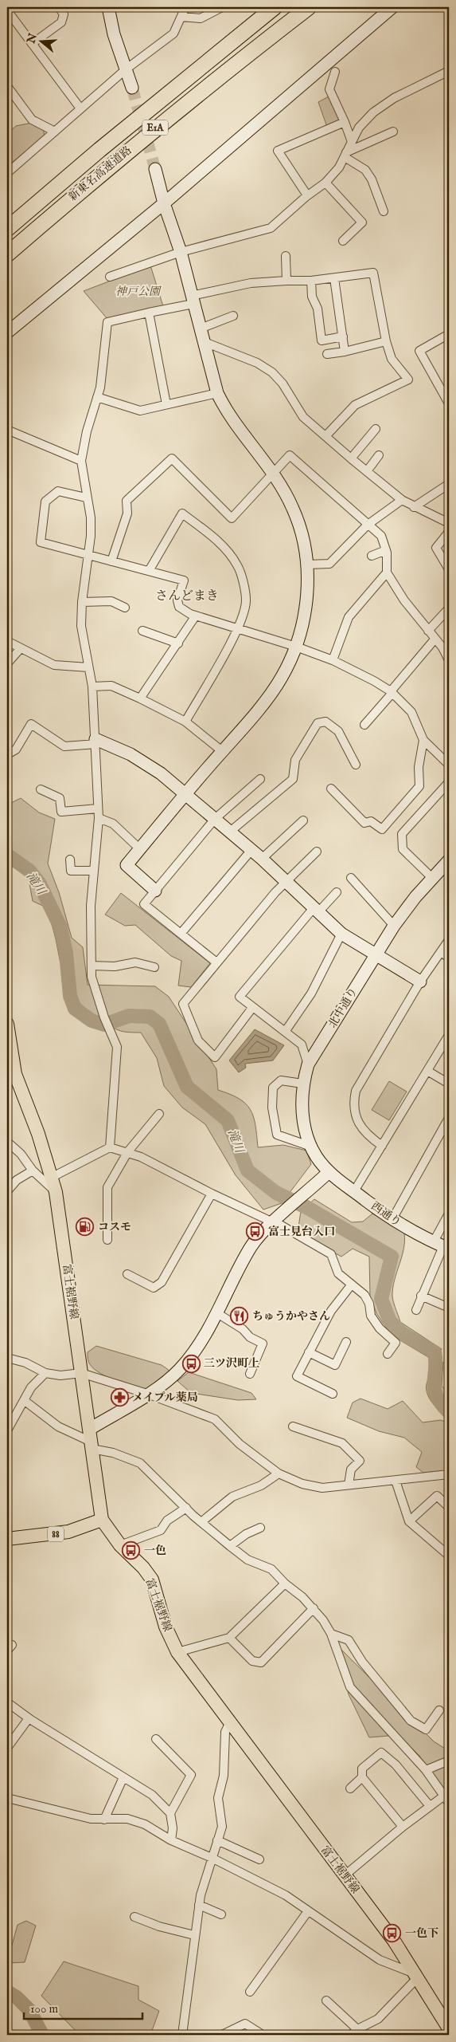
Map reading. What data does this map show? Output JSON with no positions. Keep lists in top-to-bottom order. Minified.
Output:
{"streets":{"highway":["E1A","新東名高速道路"],"main road":["富士裾野線","88"],"street":["北中通り","西通り"]},"crossings":[["北中通り","西通り"],["富士裾野線","88"]],"districts":["さんどまき"],"water":["滝川"],"parks":["神戸公園"],"places":{"fuel station":["コスモ"],"bus stop":["富士見台入口","三ツ沢町上","一色","一色下"],"restaurant":["ちゅうかやさん"],"pharmacy":["メイプル薬局"]},"scale_bar":"100 m","north":"left"}
